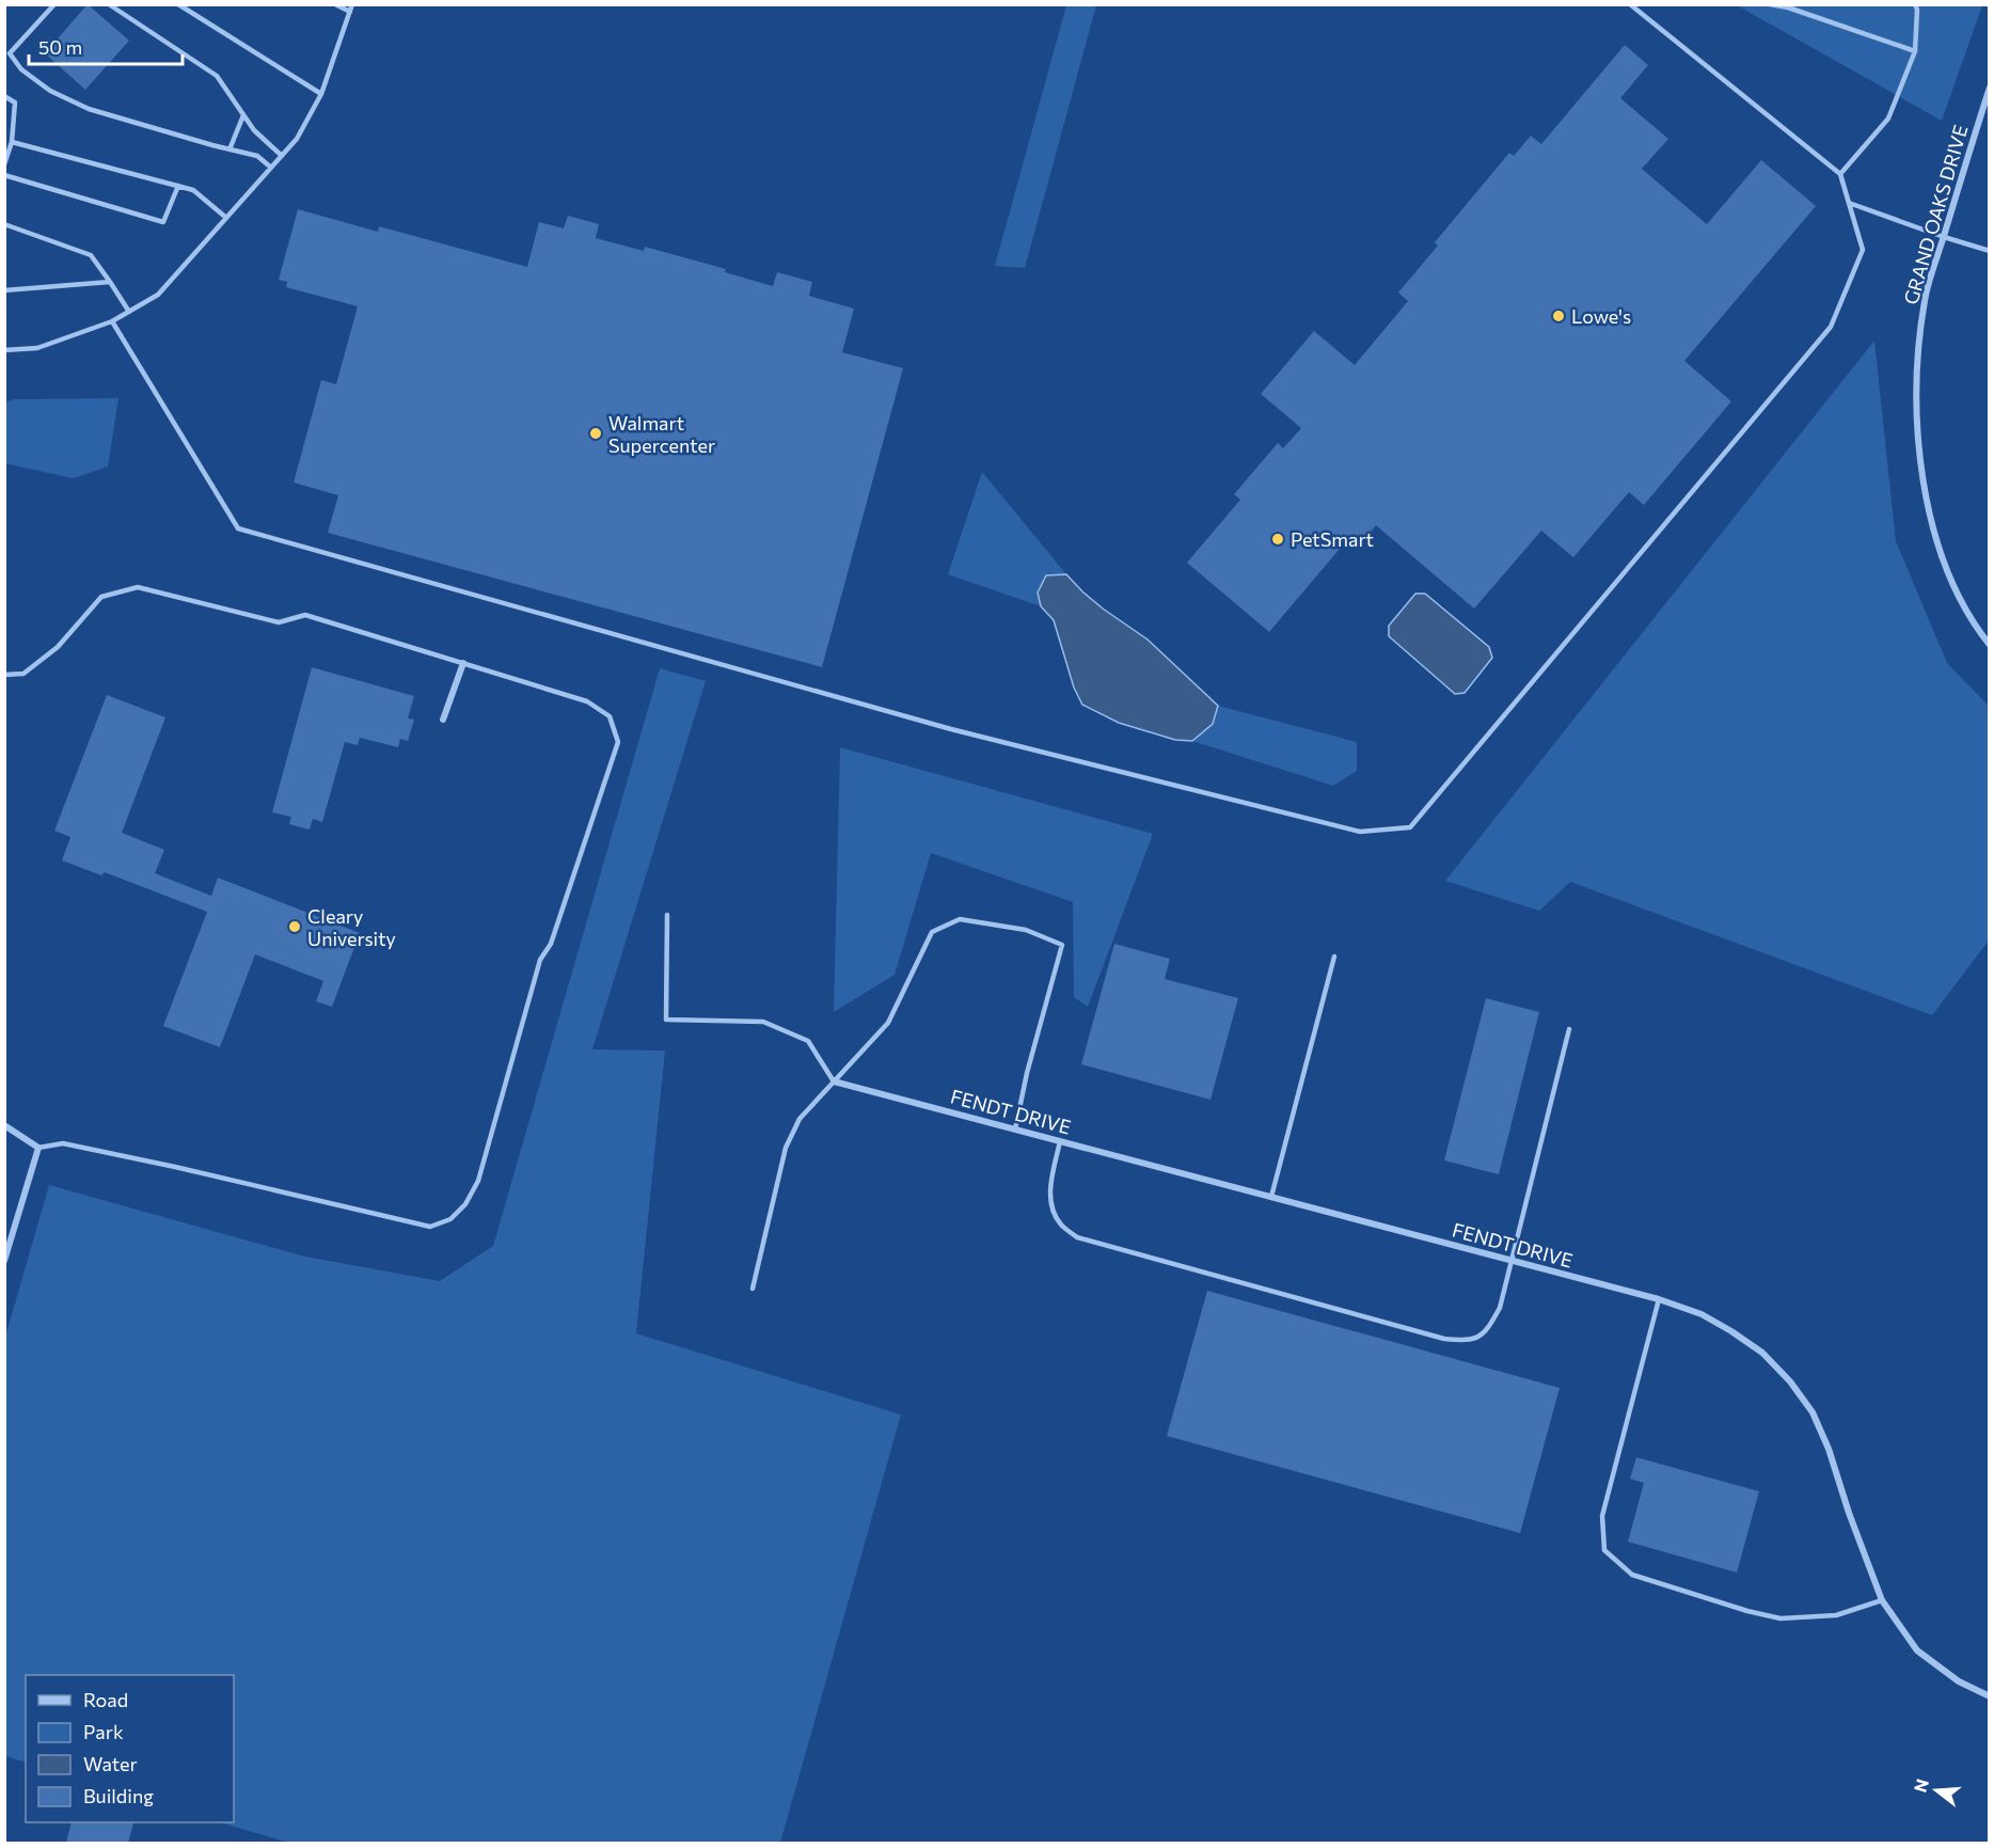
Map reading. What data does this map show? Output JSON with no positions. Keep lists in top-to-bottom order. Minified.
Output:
{"streets":{"street":["GRAND OAKS DRIVE","FENDT DRIVE"]},"places":["Lowe's","Walmart Supercenter","PetSmart","Cleary University"],"legend":["Road","Park","Water","Building"],"scale_bar":"50 m","north":"left"}
